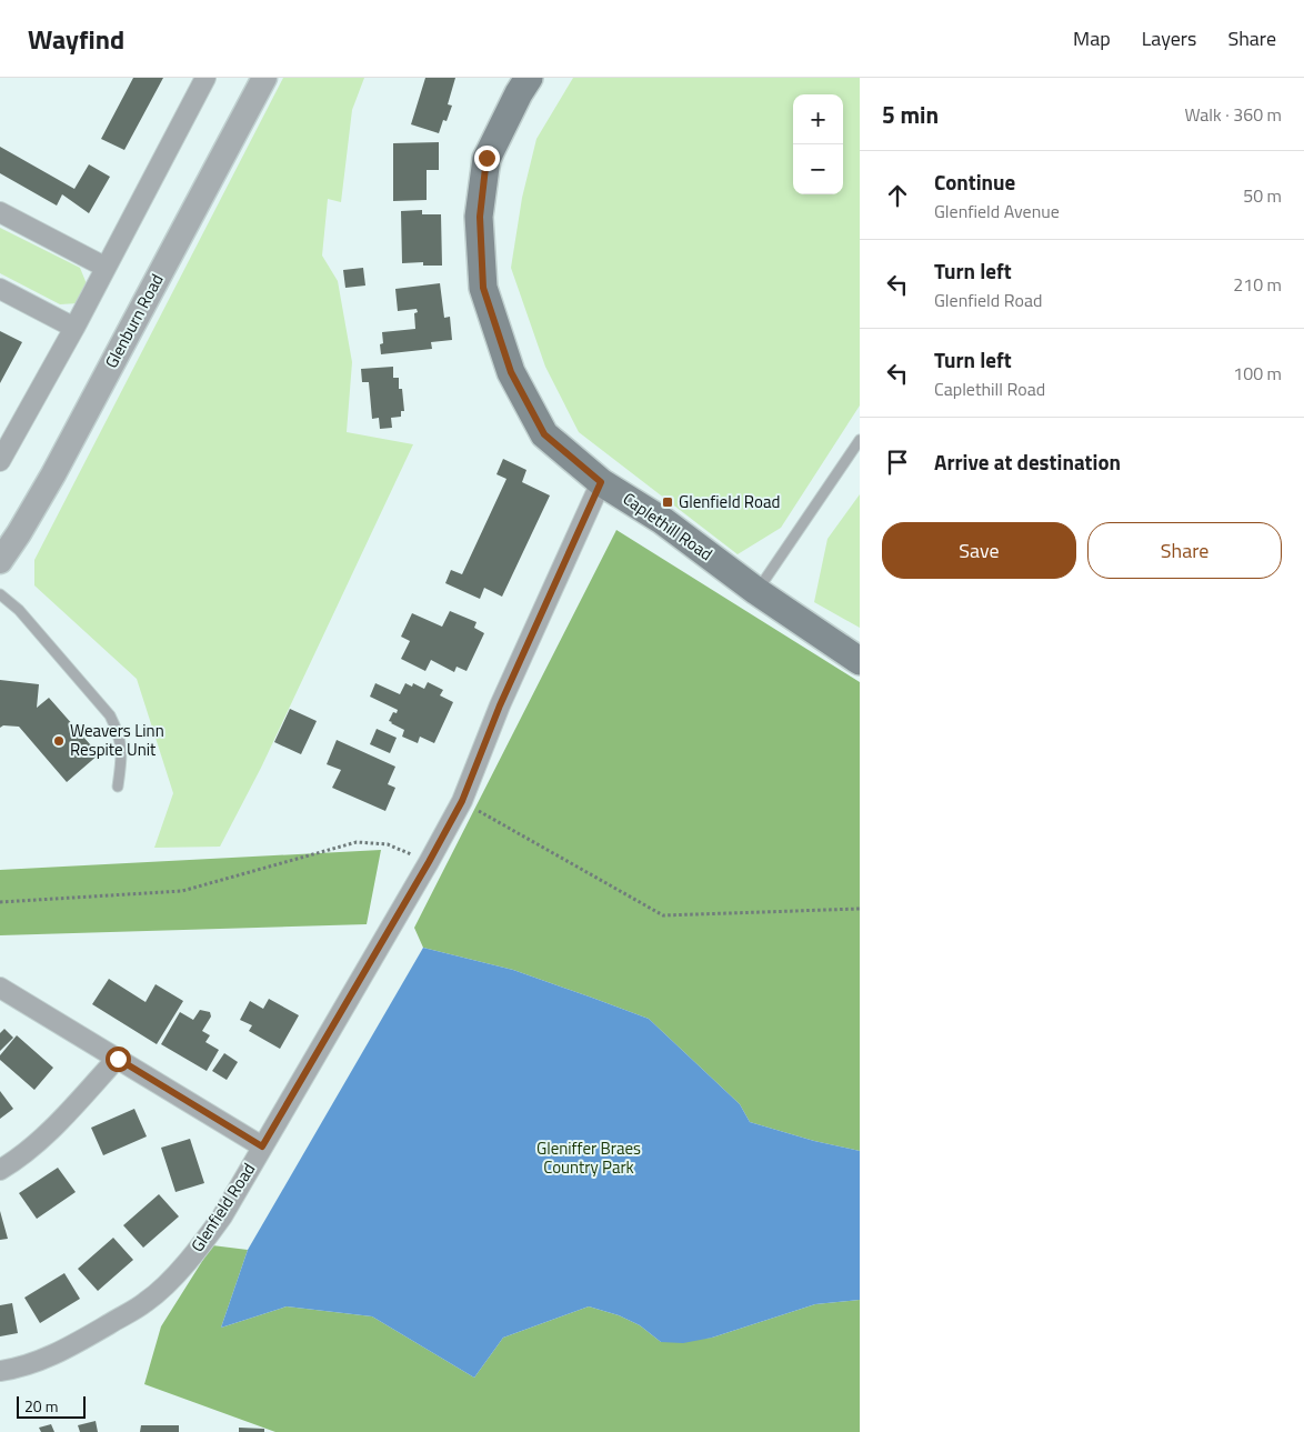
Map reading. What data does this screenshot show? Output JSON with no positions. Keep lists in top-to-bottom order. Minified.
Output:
{"streets":{"main road":["Caplethill Road"],"street":["Glenburn Road","Glenfield Road"]},"crossings":[["Caplethill Road","Glenfield Road"]],"parks":["Gleniffer Braes Country Park"],"places":{"transit":["Glenfield Road"],"other":["Weavers Linn Respite Unit"]},"scale_bar":"20 m","page":{"header":"Wayfind","nav":["Map","Layers","Share"],"heading":["5 min","Walk · 360 m"],"map_buttons":["+","−"],"list":[["Continue","Glenfield Avenue","50 m"],["Turn left","Glenfield Road","210 m"],["Turn left","Caplethill Road","100 m"],"Arrive at destination"],"buttons":["Save","Share"],"scale":"20 m"}}
